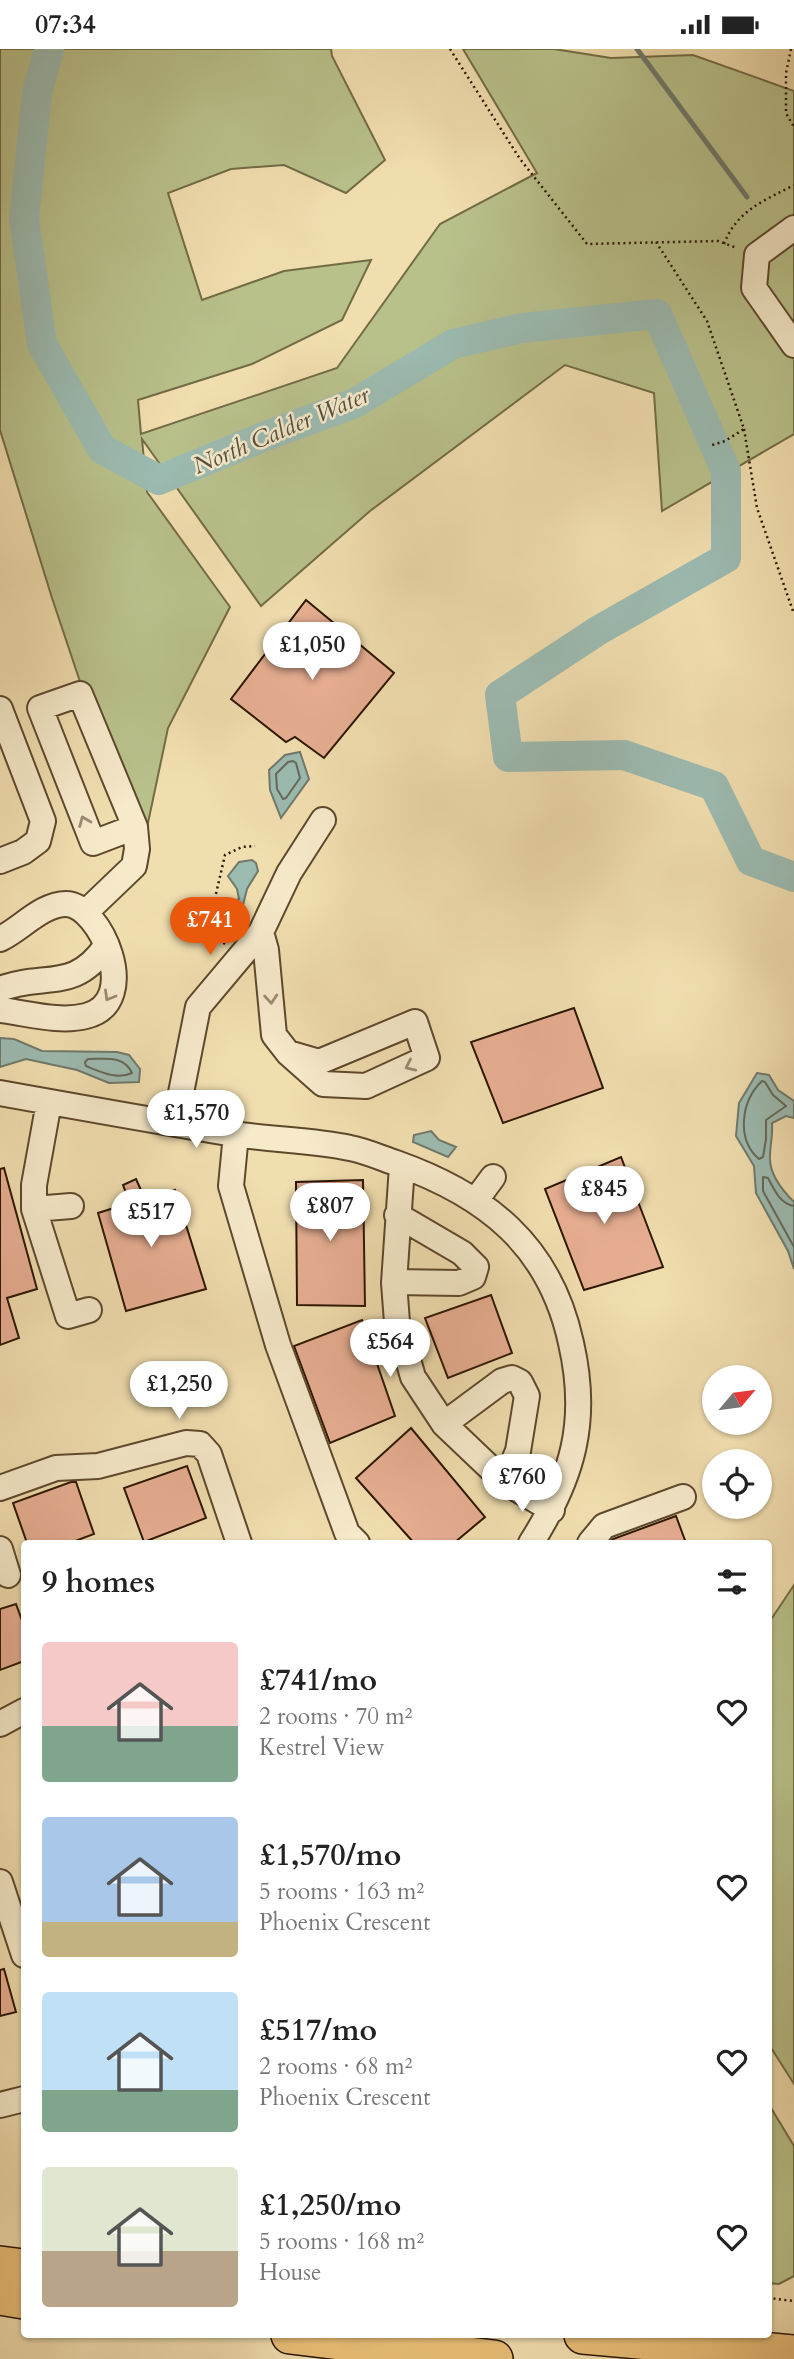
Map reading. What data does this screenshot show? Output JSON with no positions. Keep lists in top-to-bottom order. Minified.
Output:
{"water":["North Calder Water"],"north":"top right","page":{"status":"07:34","price":["£1,050","£741","£1,570","£845","£807","£517","£564","£1,250","£760"],"heading":"9 homes","list":[{"name":"£741/mo","note":"2 rooms · 70 m² · Kestrel View"},{"name":"£1,570/mo","note":"5 rooms · 163 m² · Phoenix Crescent"},{"name":"£517/mo","note":"2 rooms · 68 m² · Phoenix Crescent"},{"name":"£1,250/mo","note":"5 rooms · 168 m² · House"}]}}
